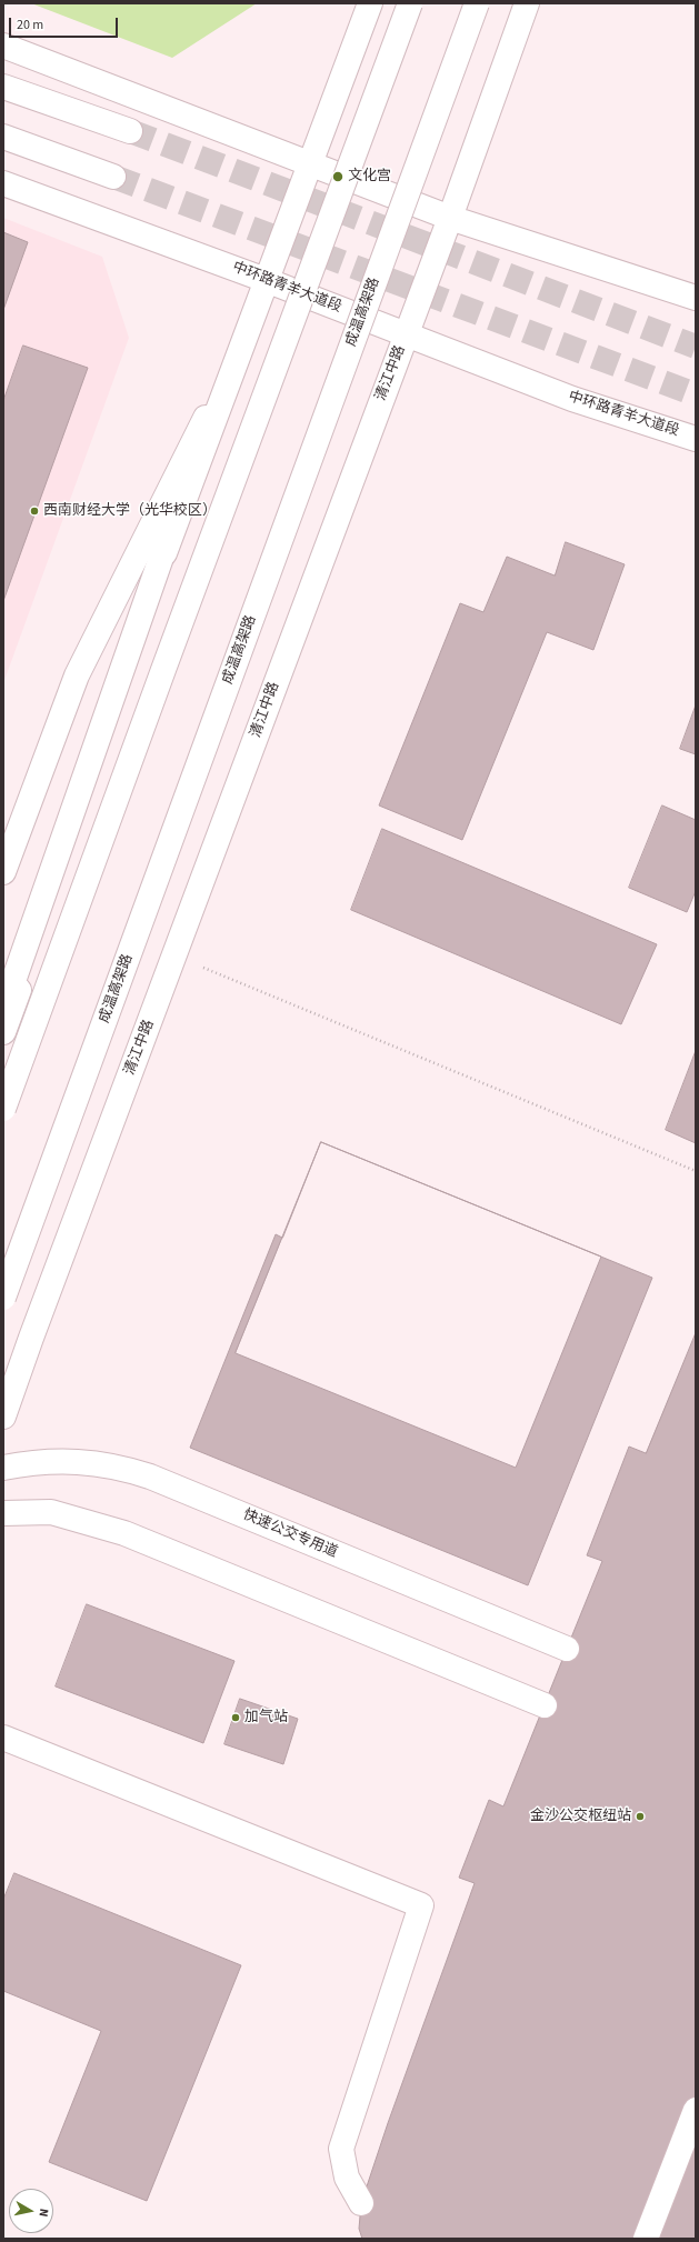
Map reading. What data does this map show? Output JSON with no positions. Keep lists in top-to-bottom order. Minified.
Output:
{"streets":{"main road":["中环路青羊大道段","成温高架路","清江中路","快速公交专用道"]},"crossings":[["中环路青羊大道段","清江中路"]],"places":["文化宫","西南财经大学（光华校区）","加气站","金沙公交枢纽站"],"scale_bar":"20 m","north":"right"}
